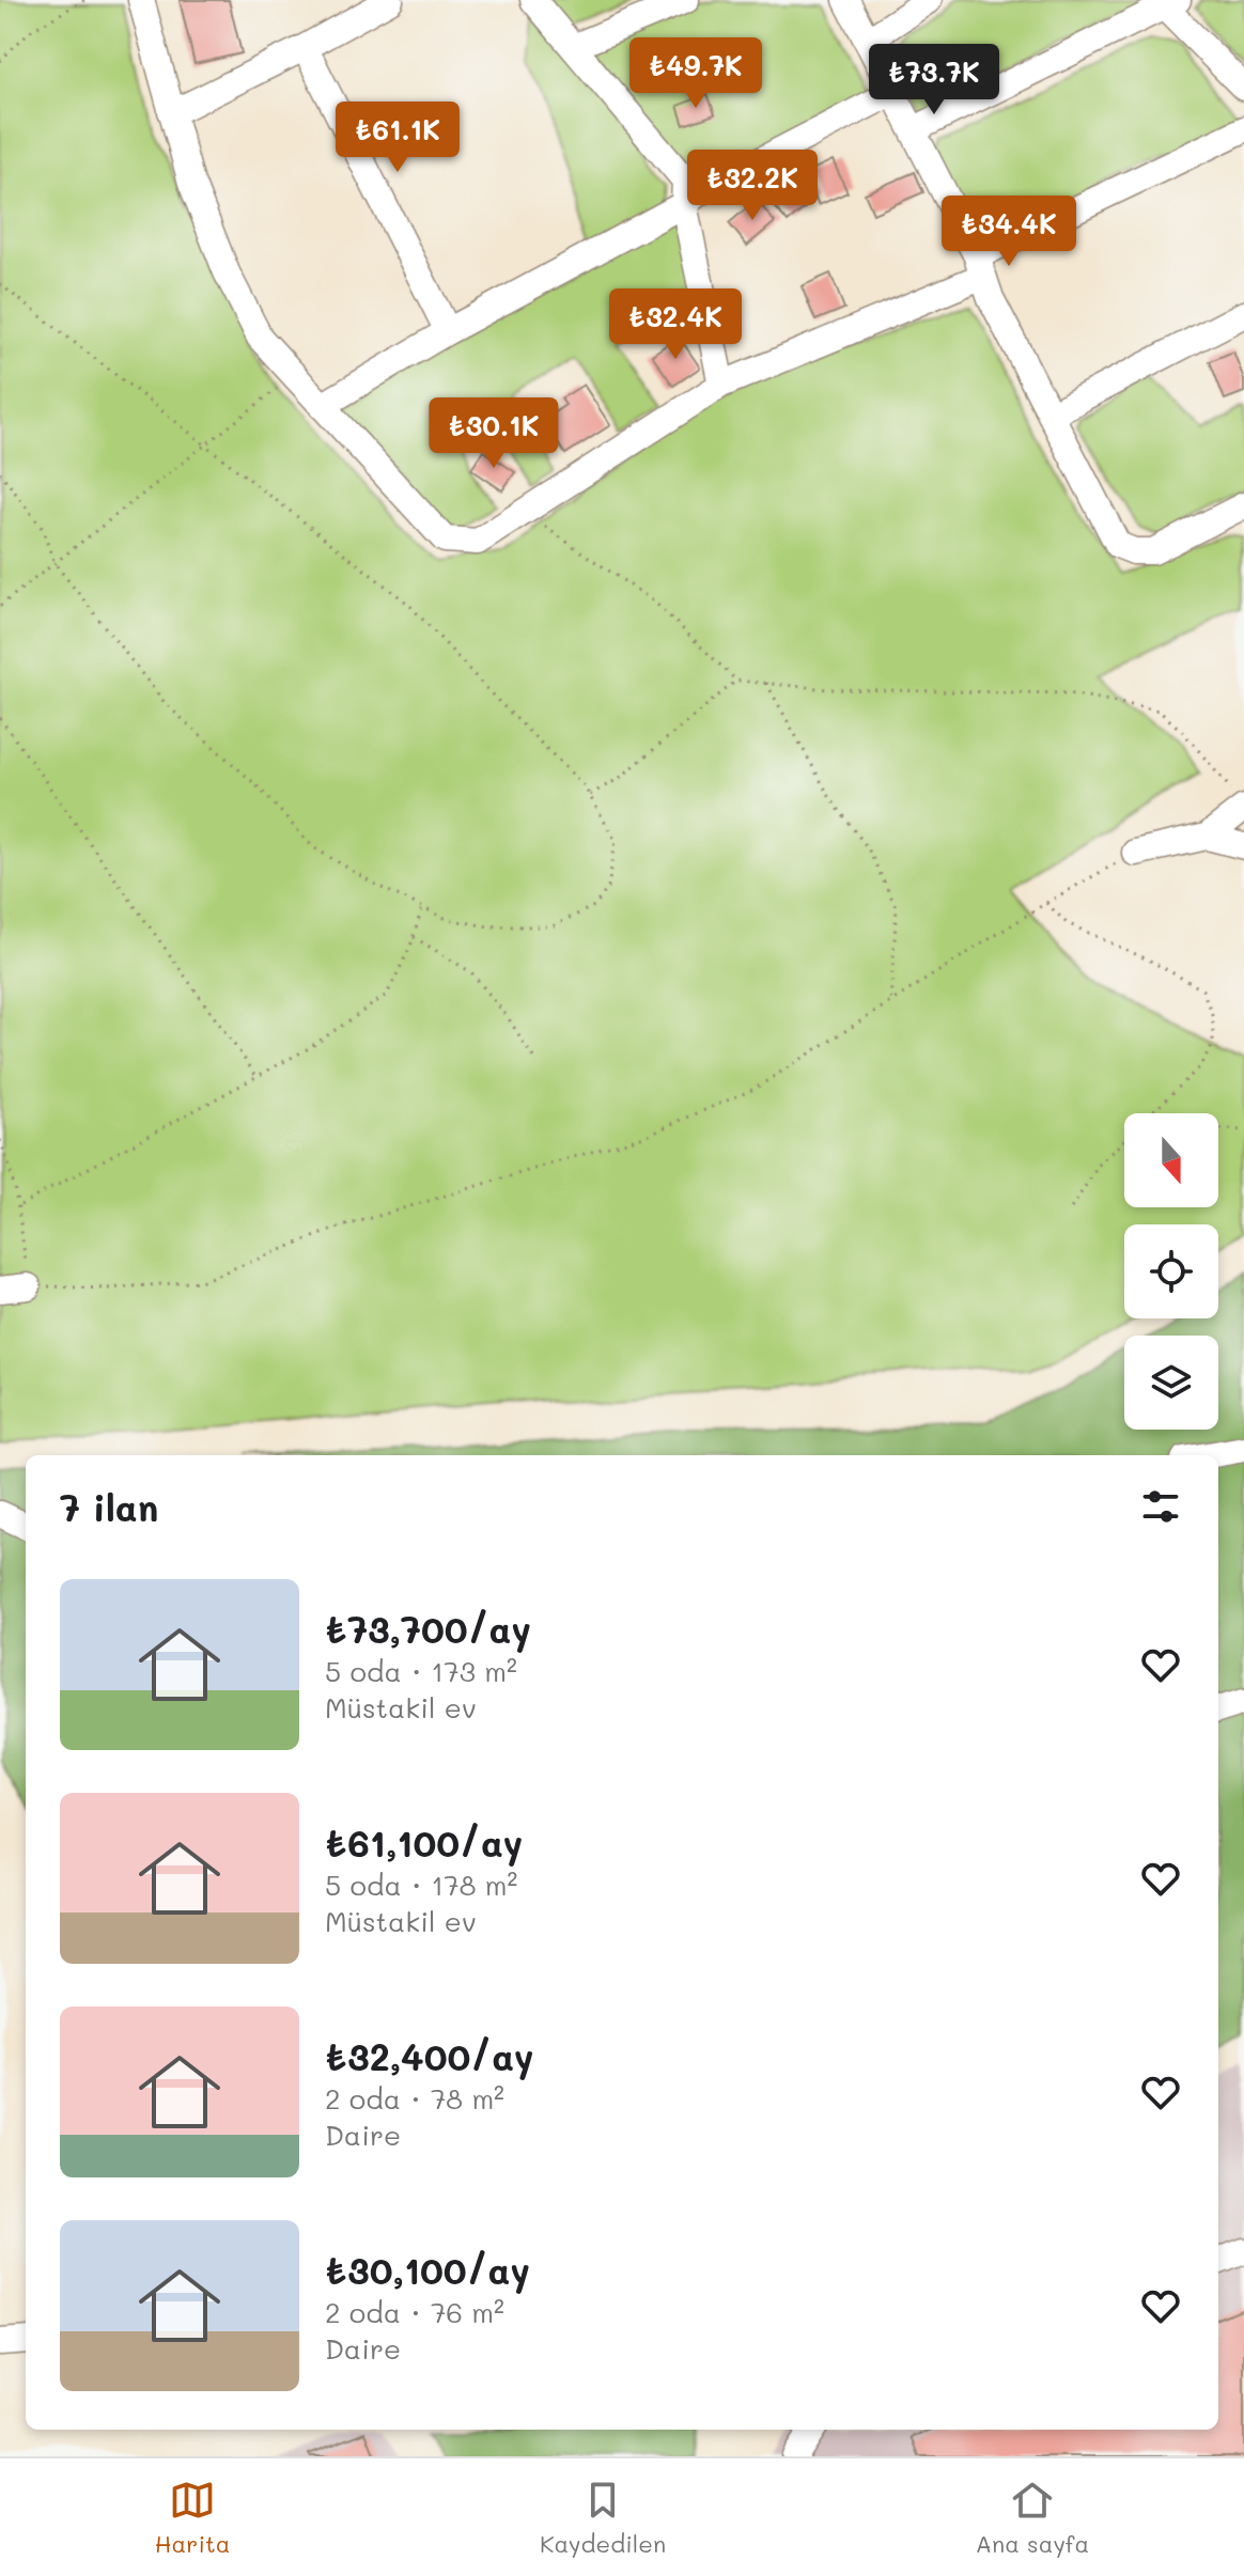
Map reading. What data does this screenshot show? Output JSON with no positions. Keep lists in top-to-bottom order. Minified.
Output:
{"north":"bottom","page":{"price":["₺49.7K","₺73.7K","₺61.1K","₺32.2K","₺34.4K","₺32.4K","₺30.1K"],"heading":"7 ilan","list":[{"name":"₺73,700/ay","note":"5 oda · 173 m² · Müstakil ev"},{"name":"₺61,100/ay","note":"5 oda · 178 m² · Müstakil ev"},{"name":"₺32,400/ay","note":"2 oda · 78 m² · Daire"},{"name":"₺30,100/ay","note":"2 oda · 76 m² · Daire"}],"tabs":["Harita","Kaydedilen","Ana sayfa"]}}
